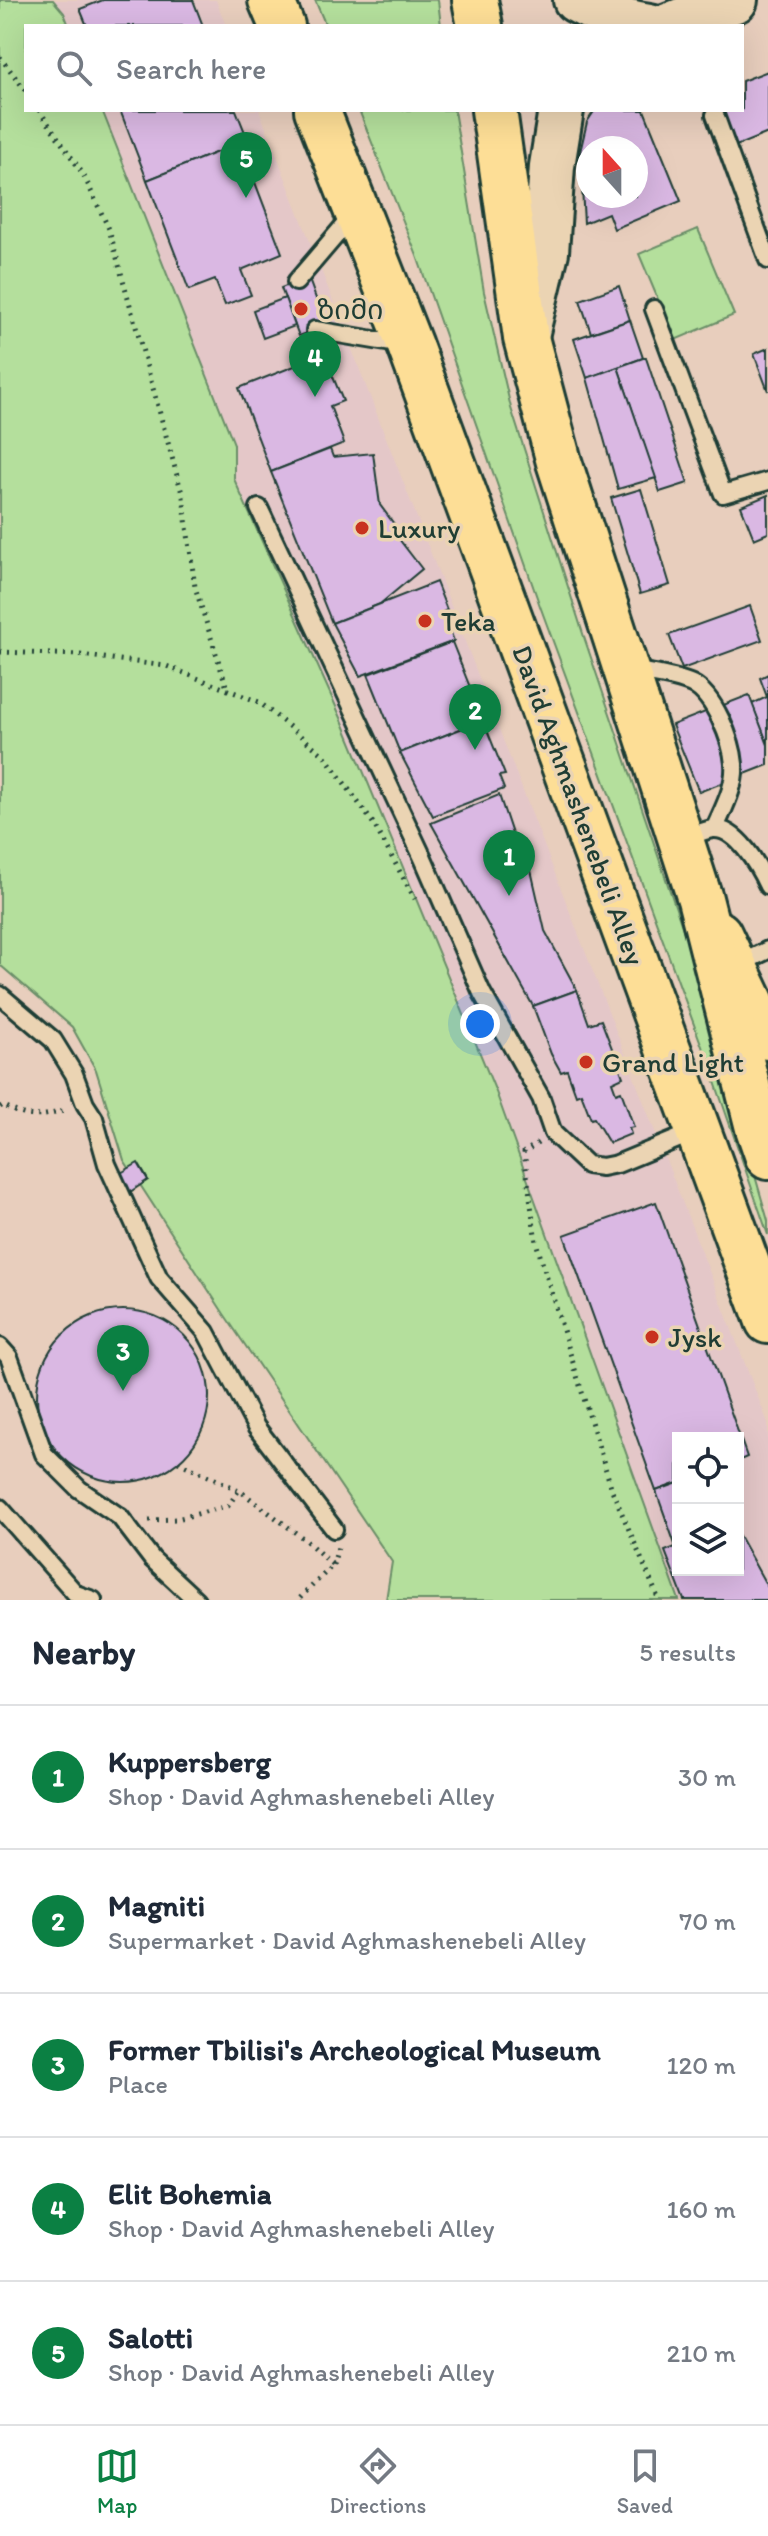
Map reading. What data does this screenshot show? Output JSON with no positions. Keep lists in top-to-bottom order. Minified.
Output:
{"streets":{"main road":["David Aghmashenebeli Alley"]},"places":["ზიმი","Luxury","Teka","Grand Light","Jysk"],"north":"top","page":{"search":"Search here","pins":["5","4","2","1","3"],"heading":["Nearby","5 results"],"list":[{"mark":"1","name":"Kuppersberg","note":"Shop · David Aghmashenebeli Alley","value":"30 m"},{"mark":"2","name":"Magniti","note":"Supermarket · David Aghmashenebeli Alley","value":"70 m"},{"mark":"3","name":"Former Tbilisi's Archeological Museum","note":"Place","value":"120 m"},{"mark":"4","name":"Elit Bohemia","note":"Shop · David Aghmashenebeli Alley","value":"160 m"},{"mark":"5","name":"Salotti","note":"Shop · David Aghmashenebeli Alley","value":"210 m"}],"nav":["Map","Directions","Saved"]}}
